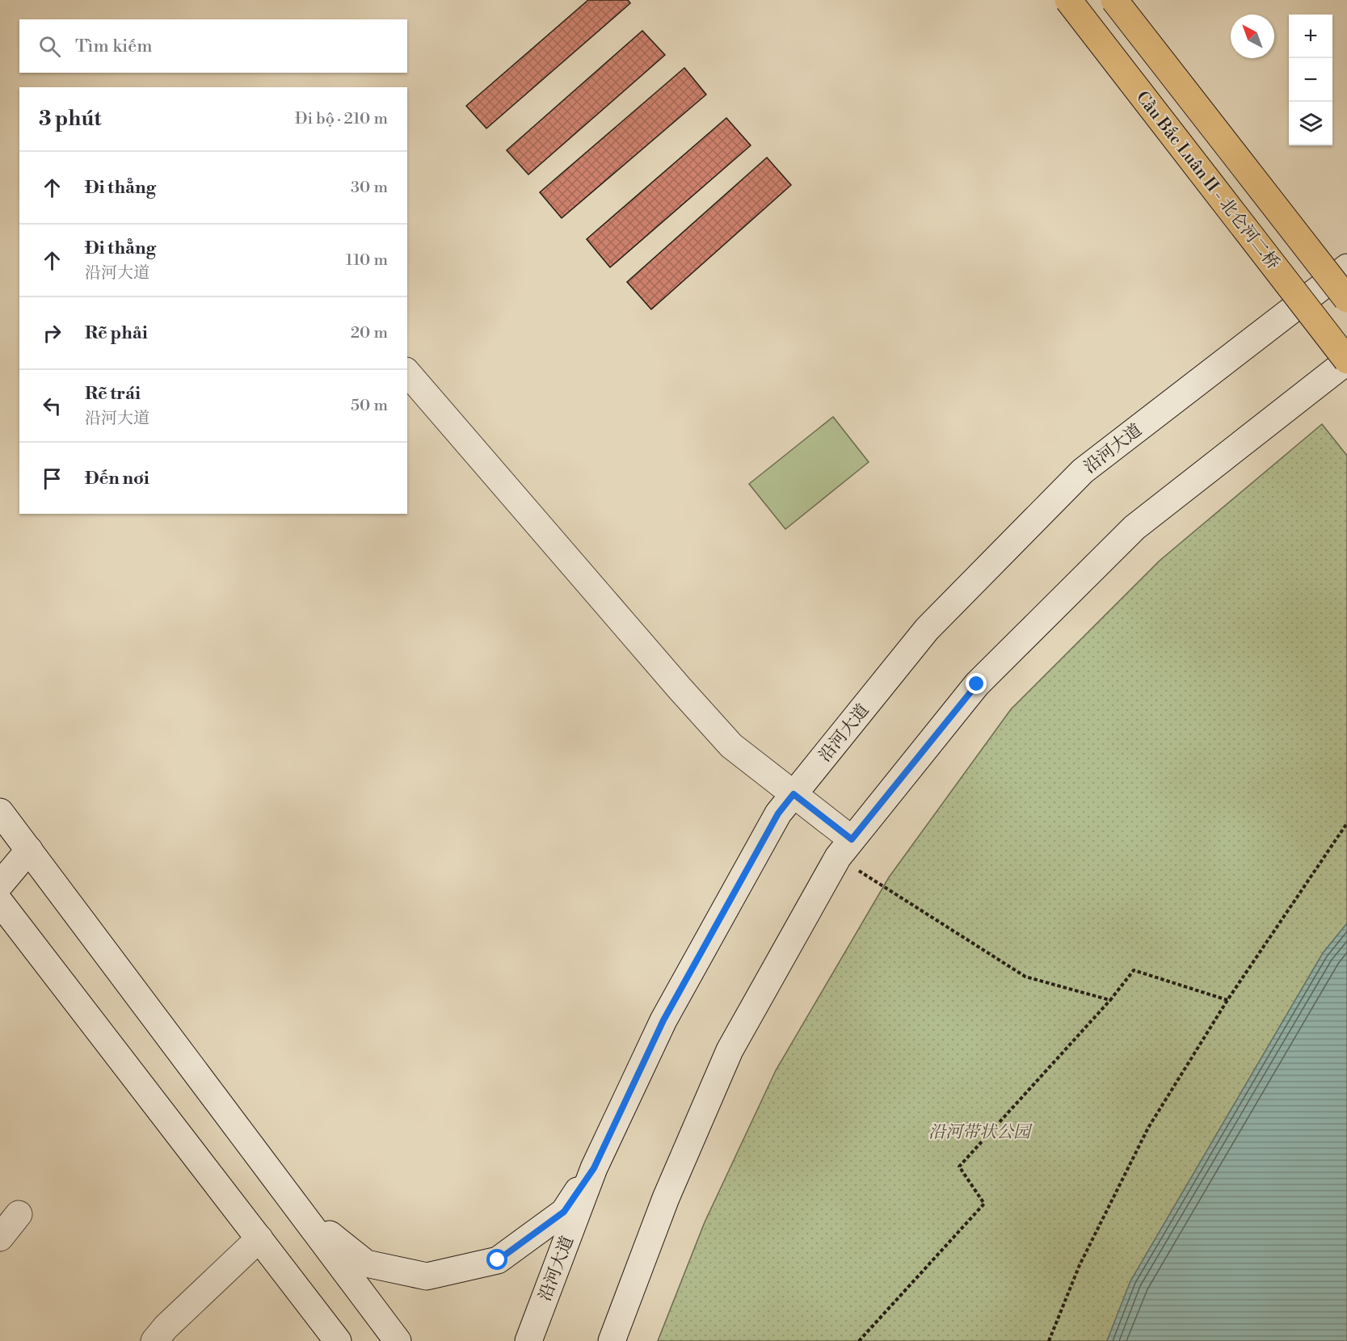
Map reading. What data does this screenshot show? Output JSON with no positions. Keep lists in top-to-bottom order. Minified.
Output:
{"streets":{"highway":["Cầu Bắc Luân II - 北仑河二桥"],"main road":["沿河大道"]},"parks":["沿河带状公园"],"north":"top left","page":{"map_buttons":["+","−"],"search":"Tìm kiếm","heading":["3 phút","Đi bộ · 210 m"],"list":[["Đi thẳng","30 m"],["Đi thẳng","沿河大道","110 m"],["Rẽ phải","20 m"],["Rẽ trái","沿河大道","50 m"],"Đến nơi"]}}
